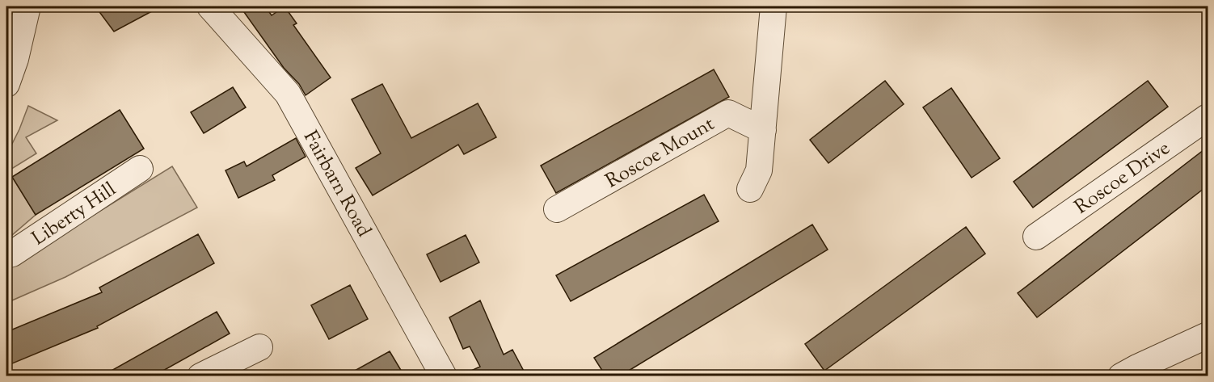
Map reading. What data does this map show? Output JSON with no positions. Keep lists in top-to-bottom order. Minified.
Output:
{"streets":{"street":["Roscoe Mount","Roscoe Drive","Fairbarn Road","Liberty Hill"]}}
